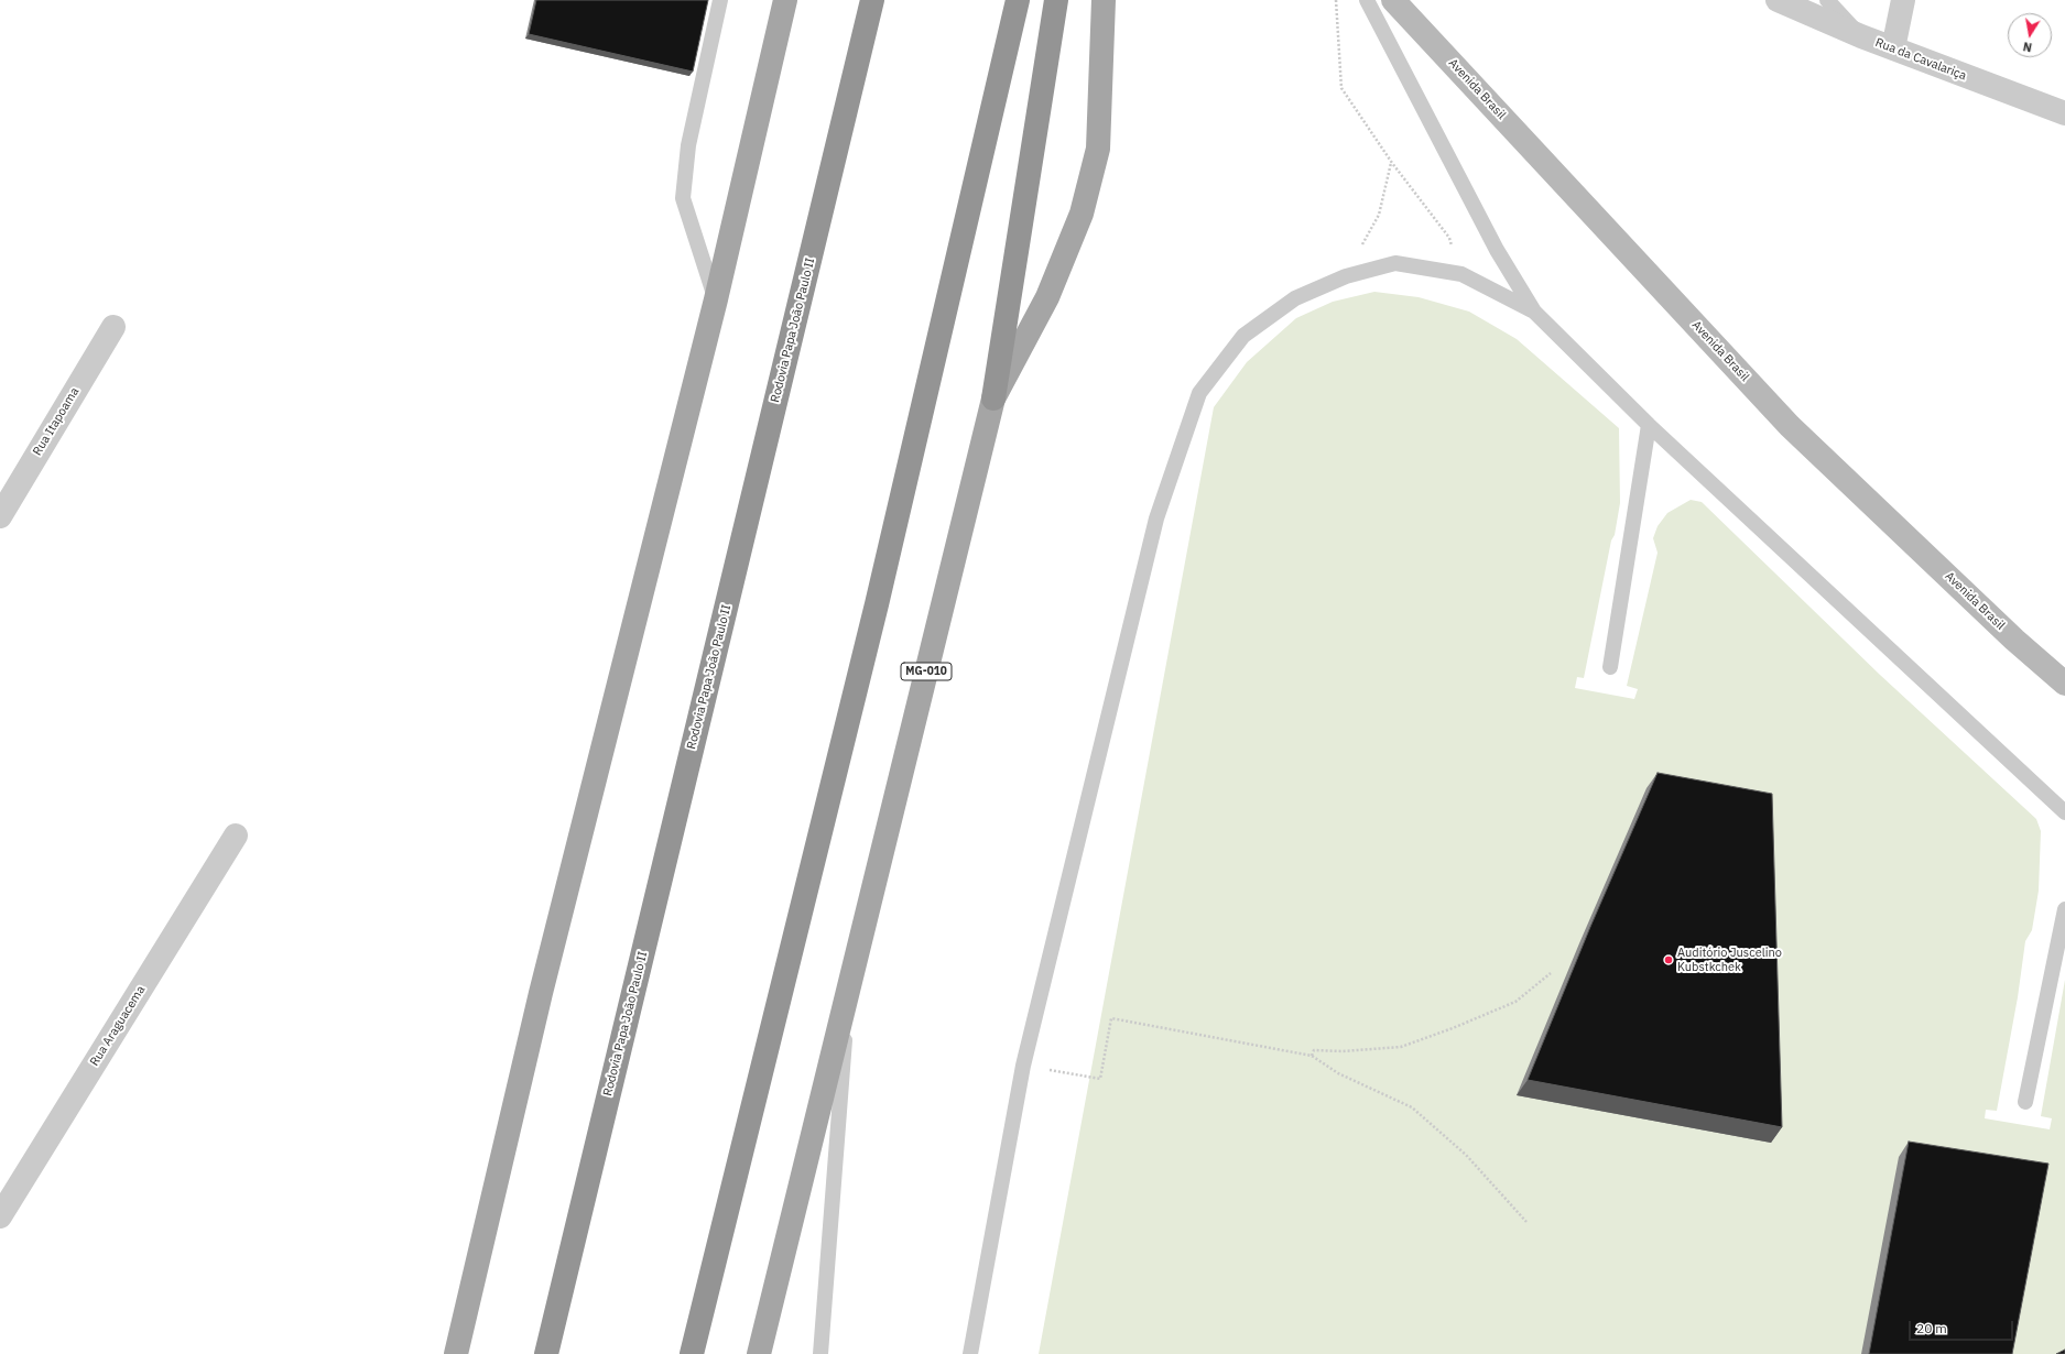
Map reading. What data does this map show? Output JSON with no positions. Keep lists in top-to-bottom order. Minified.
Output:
{"streets":{"highway":["Rodovia Papa João Paulo II"],"main road":["MG-010"],"street":["Rua da Cavalariça","Avenida Brasil","Rua Itapoama","Rua Araguacema"]},"places":["Auditório Juscelino Kubstkchek"],"scale_bar":"20 m","north":"bottom"}
